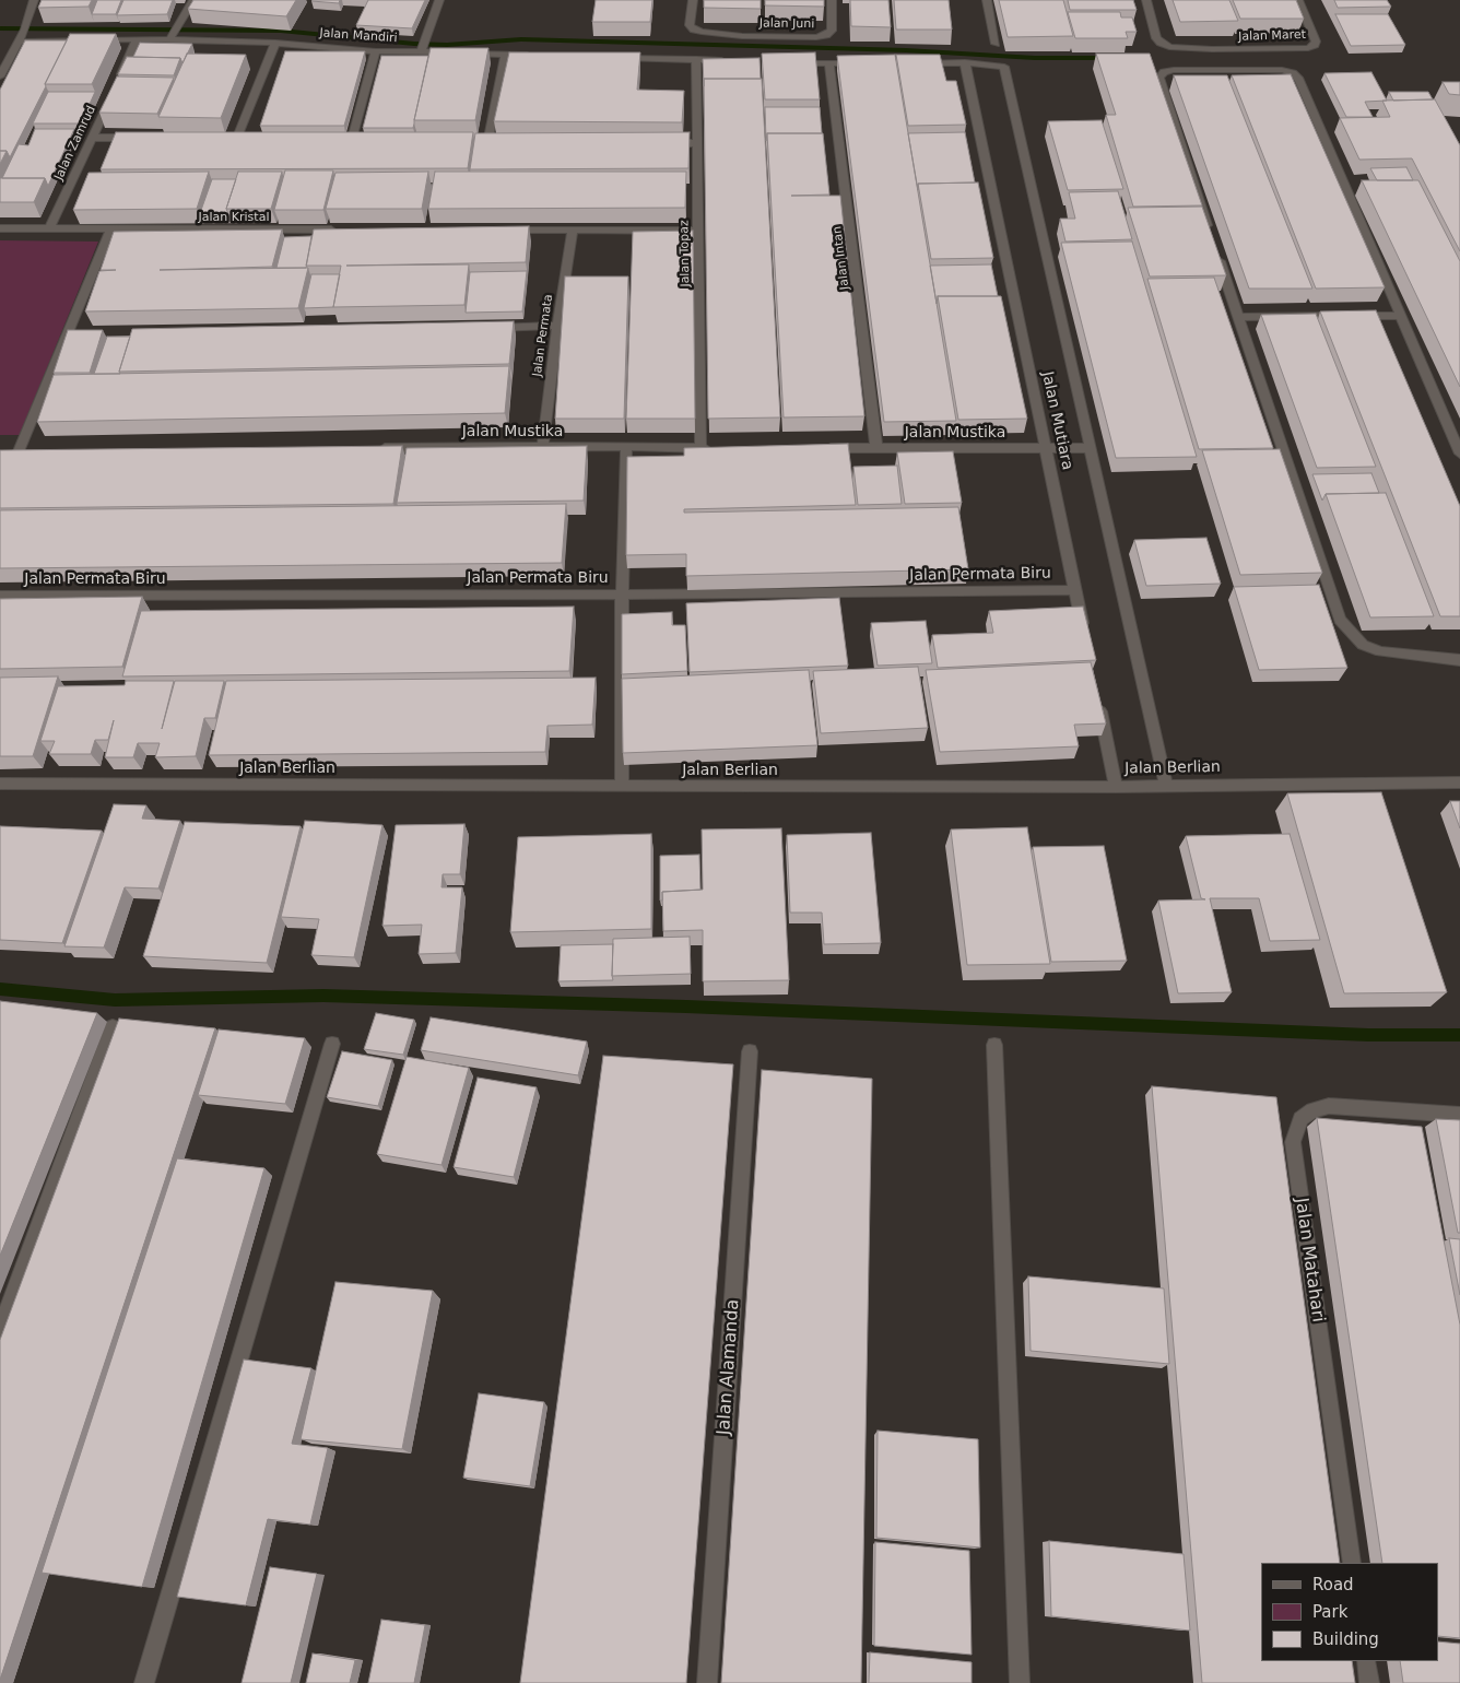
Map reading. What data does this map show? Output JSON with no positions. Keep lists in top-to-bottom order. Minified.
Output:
{"streets":{"street":["Jalan Juni","Jalan Mandiri","Jalan Maret","Jalan Zamrud","Jalan Kristal","Jalan Topaz","Jalan Intan","Jalan Permata","Jalan Mutiara","Jalan Mustika","Jalan Permata Biru","Jalan Berlian","Jalan Matahari","Jalan Alamanda"]},"crossings":[["Jalan Zamrud","Jalan Kristal"],["Jalan Topaz","Jalan Mustika"],["Jalan Intan","Jalan Mustika"],["Jalan Permata","Jalan Mustika"],["Jalan Mutiara","Jalan Mustika"],["Jalan Mutiara","Jalan Permata Biru"],["Jalan Mutiara","Jalan Berlian"]],"legend":["Road","Park","Building"]}
